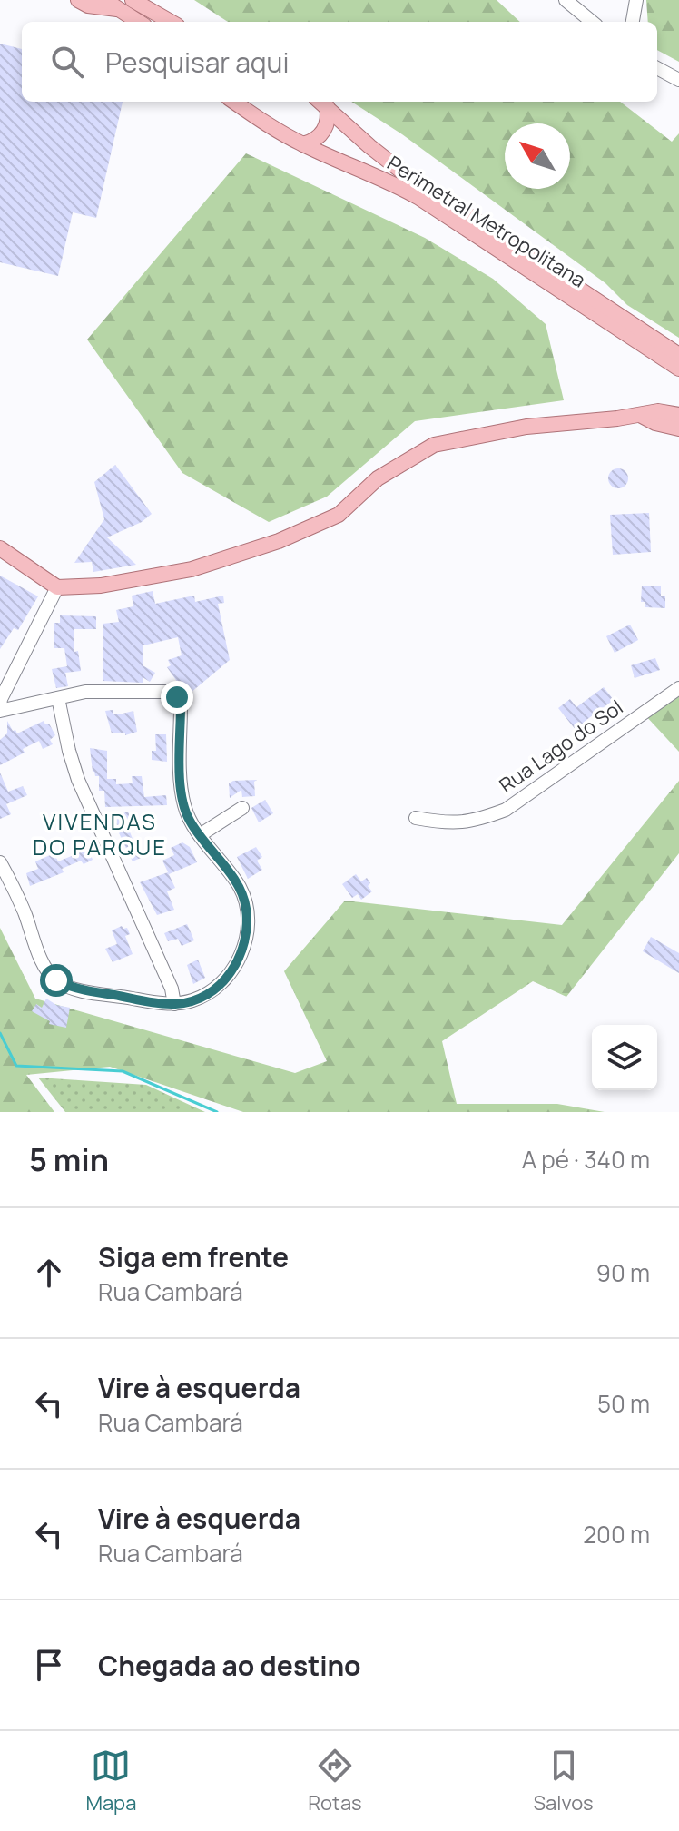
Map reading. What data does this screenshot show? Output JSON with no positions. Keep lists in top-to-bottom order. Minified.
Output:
{"streets":{"main road":["Perimetral Metropolitana"],"street":["Rua Lago do Sol"]},"districts":["VIVENDAS DO PARQUE"],"north":"top left","page":{"search":"Pesquisar aqui","heading":["5 min","A pé · 340 m"],"list":[["Siga em frente","Rua Cambará","90 m"],["Vire à esquerda","Rua Cambará","50 m"],["Vire à esquerda","Rua Cambará","200 m"],"Chegada ao destino"],"nav":["Mapa","Rotas","Salvos"]}}
